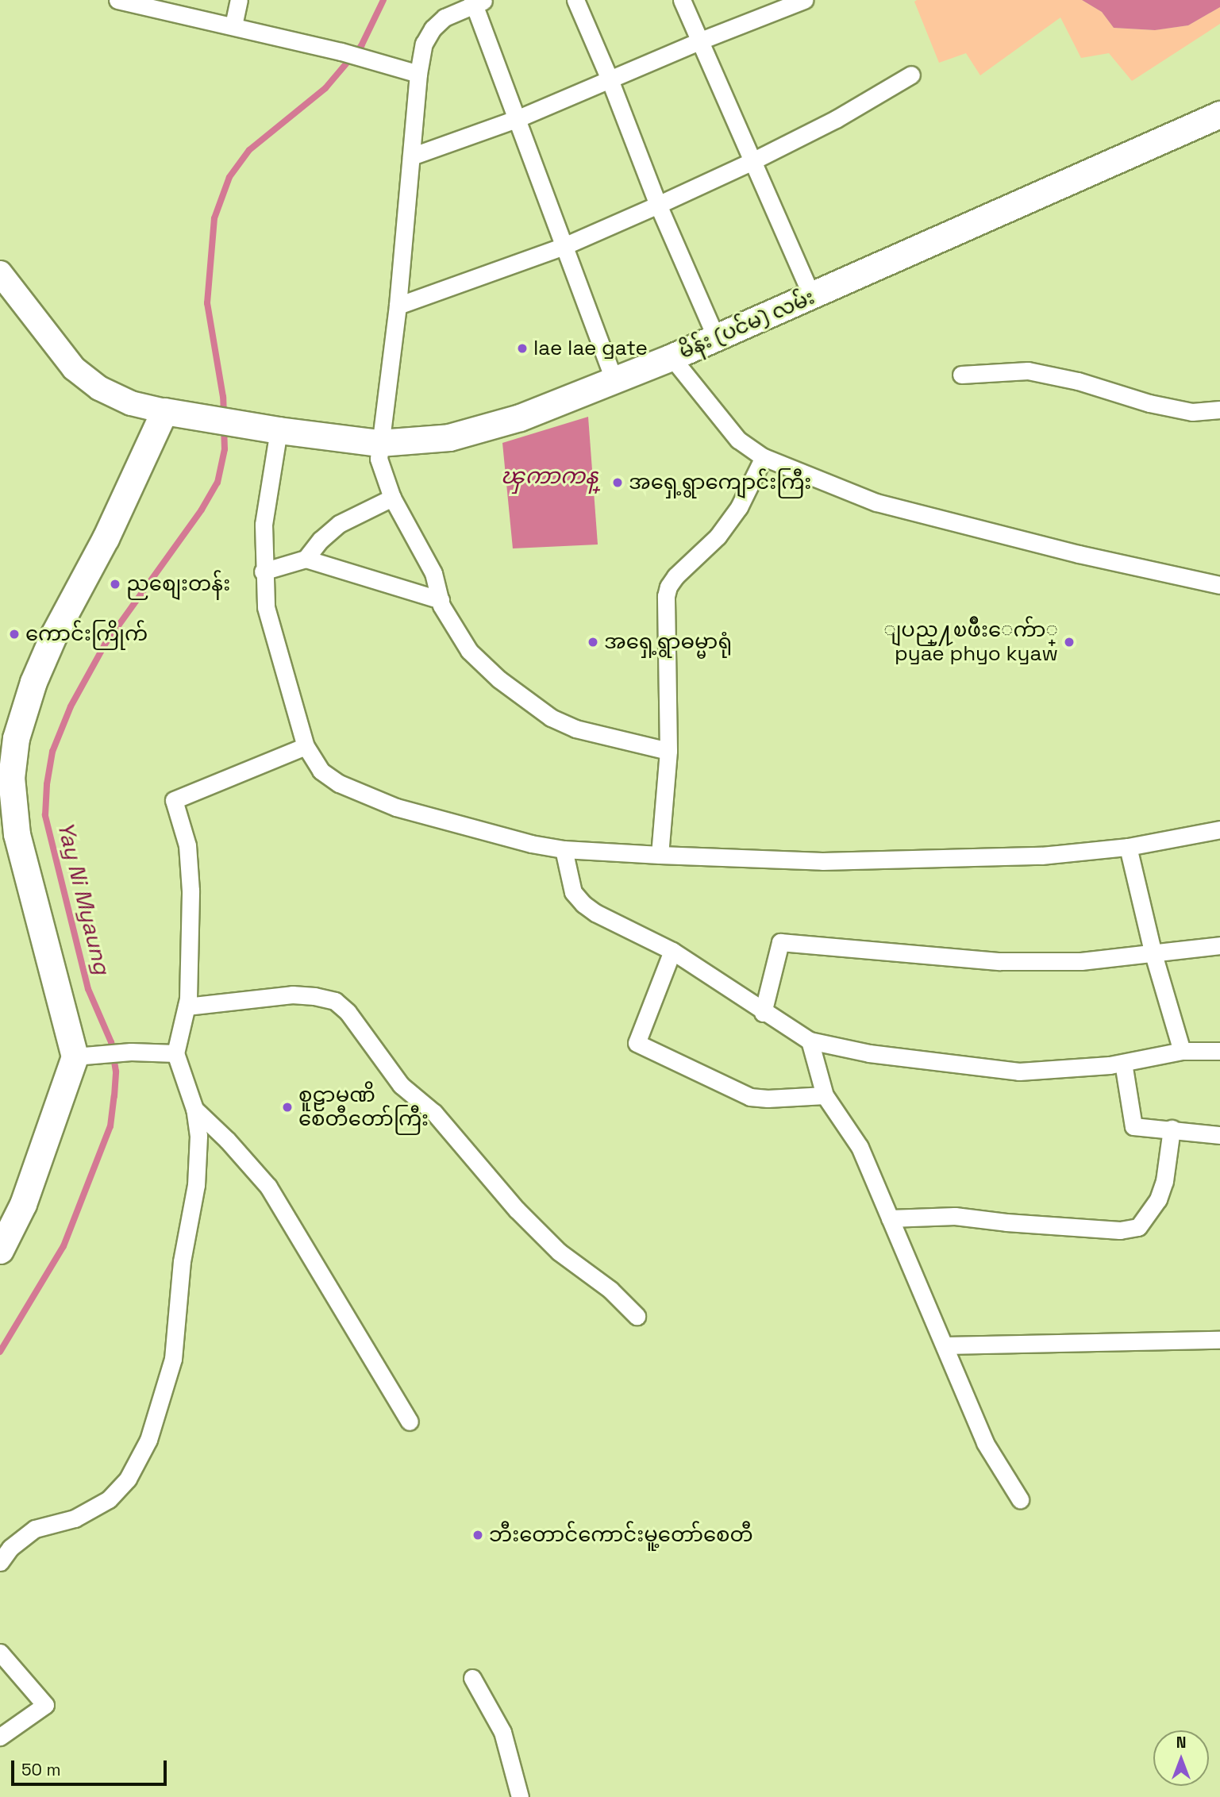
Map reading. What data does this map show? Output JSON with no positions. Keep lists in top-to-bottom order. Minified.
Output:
{"streets":{"main road":["မိန်း (ပင်မ) လမ်း"]},"water":["ၾကာကန္","Yay Ni Myaung"],"places":["lae lae gate","အရှေ့ရွာကျောင်းကြီး","ညစျေးတန်း","ကောင်းကြိုက်","အရှေ့ရွာဓမ္မာရုံ","ျပည္႔ၿဖိဳးေက်ာ္ pyae phyo kyaw","စူဠာမဏိ စေတီတော်ကြီး","ဘီးတောင်ကောင်းမူ့တော်စေတီ"],"scale_bar":"50 m","north":"top"}
